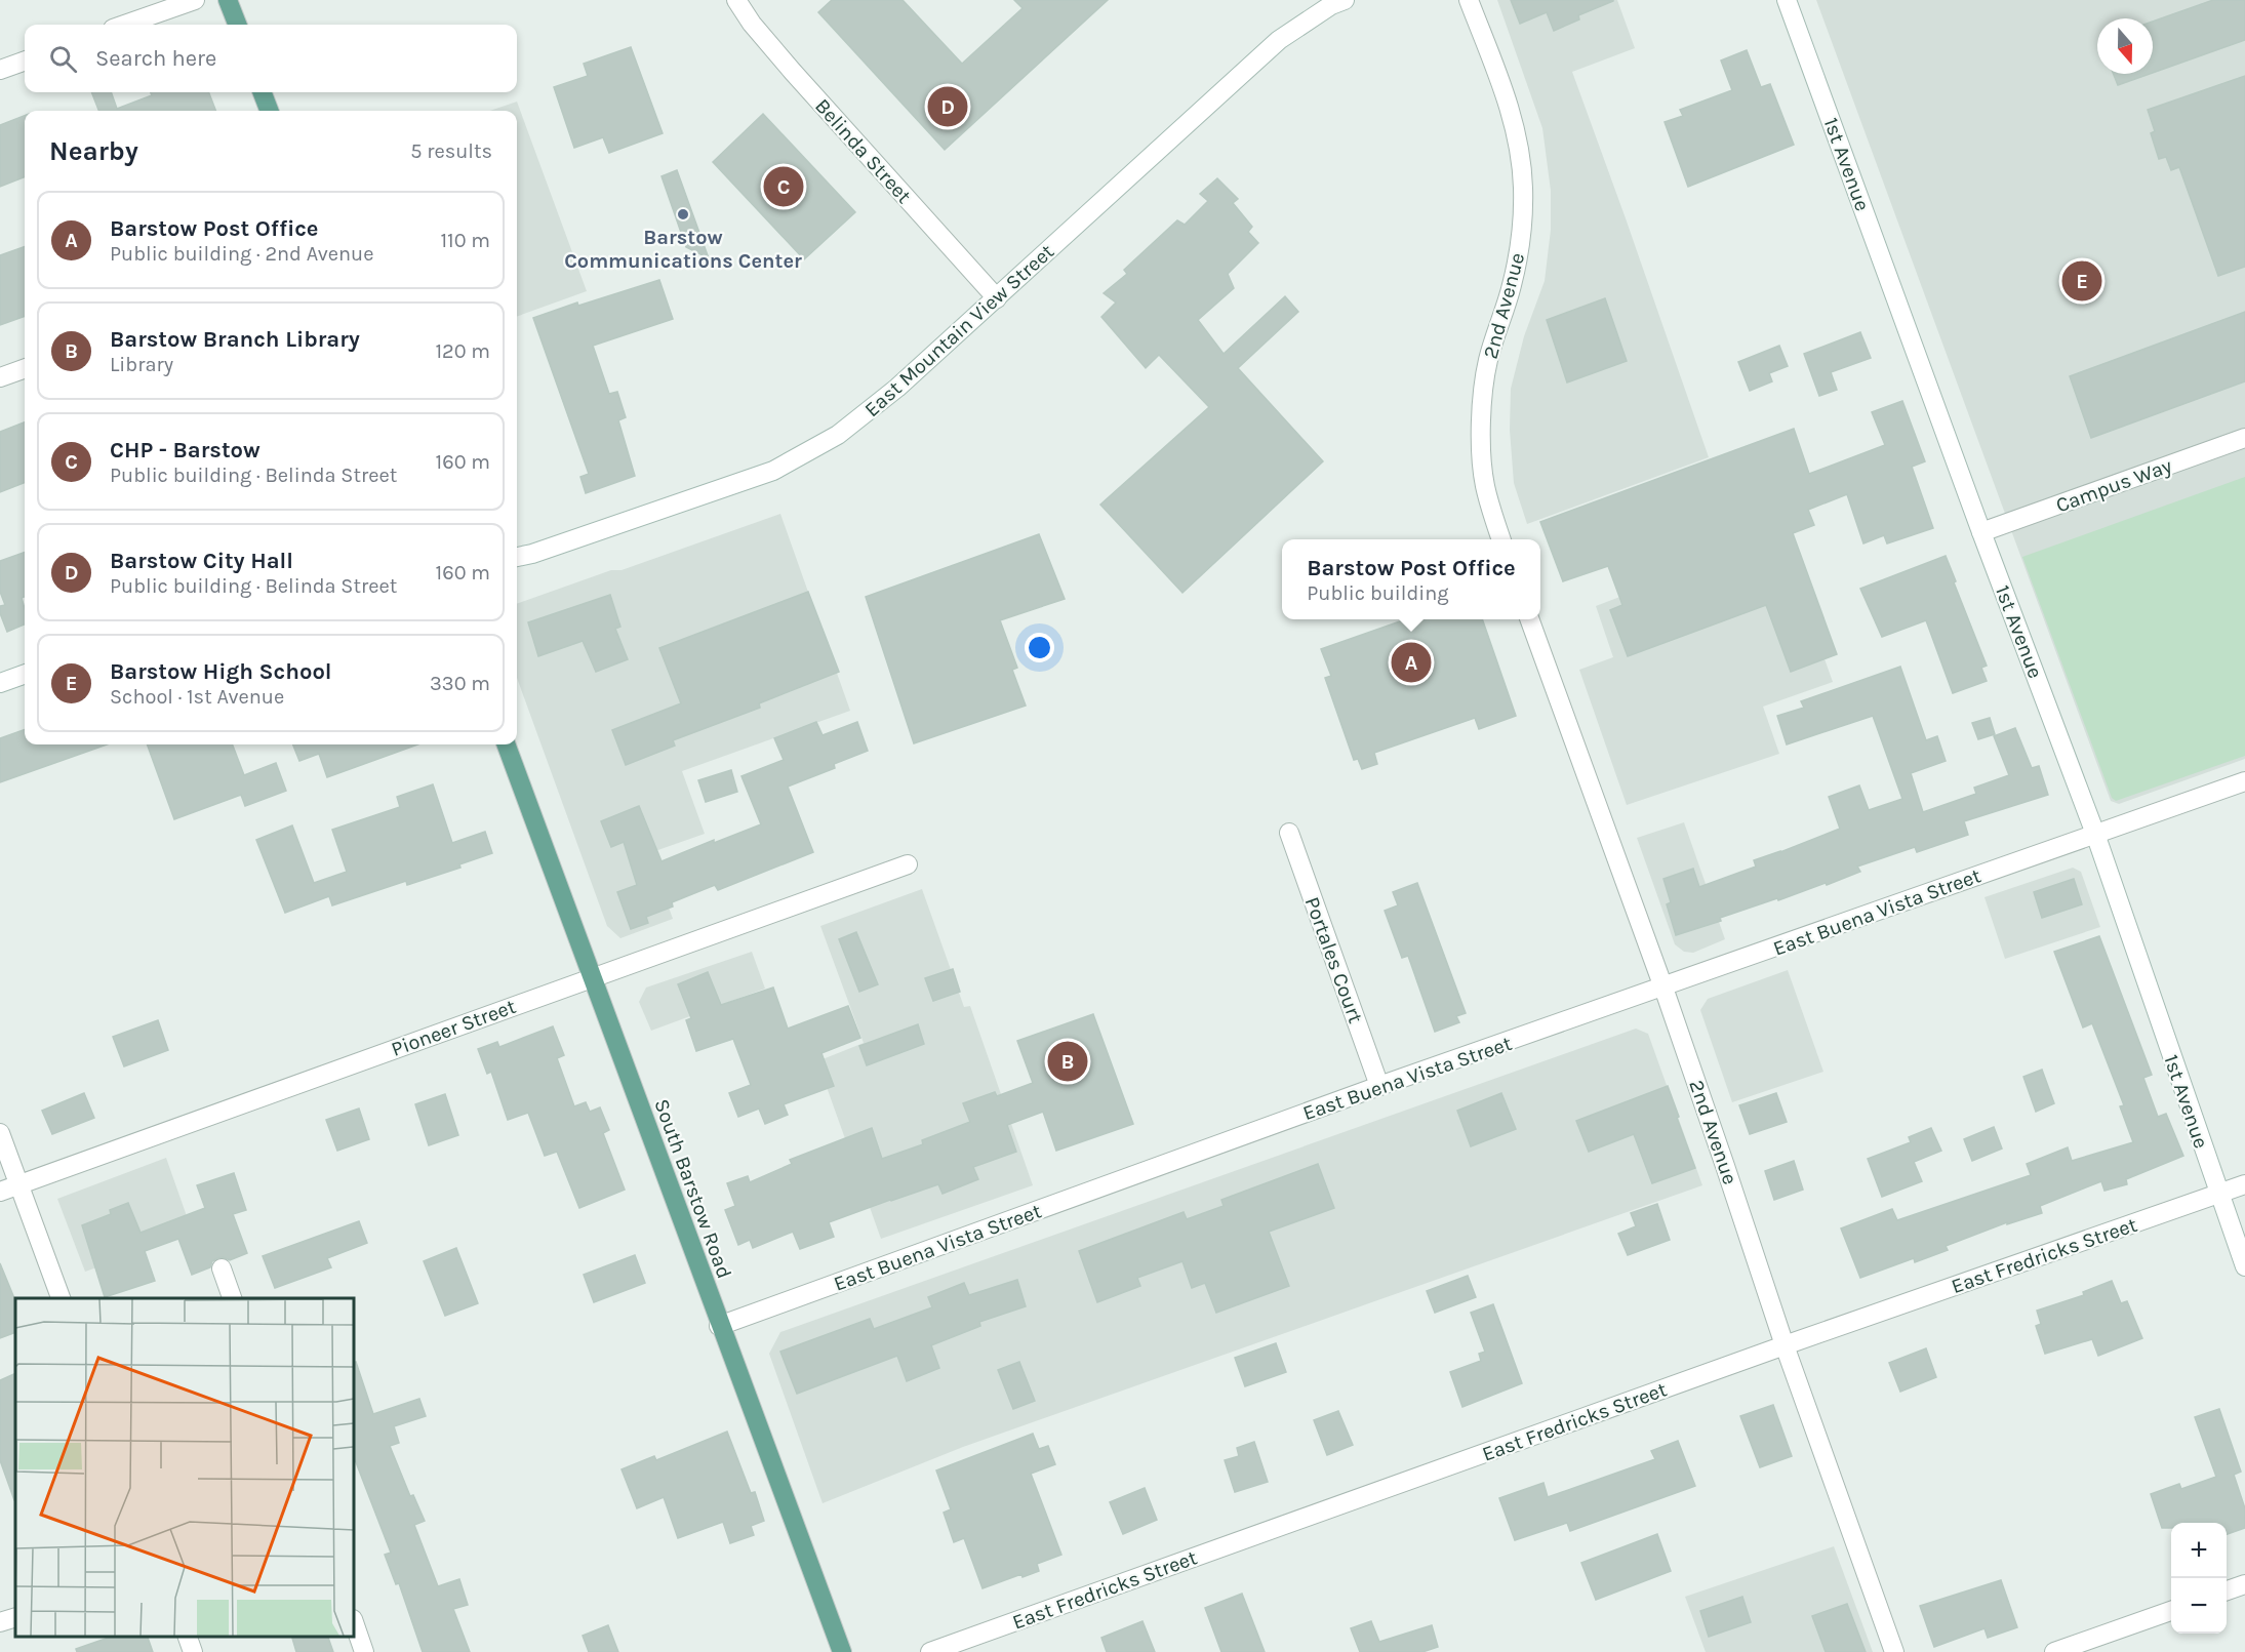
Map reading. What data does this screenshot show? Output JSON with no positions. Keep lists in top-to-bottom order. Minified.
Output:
{"streets":{"main road":["South Barstow Road"],"street":["Belinda Street","1st Avenue","2nd Avenue","East Mountain View Street","Campus Way","East Buena Vista Street","Portales Court","Pioneer Street","East Fredricks Street"]},"crossings":[["Belinda Street","East Mountain View Street"],["1st Avenue","Campus Way"],["1st Avenue","East Buena Vista Street"],["1st Avenue","East Fredricks Street"],["2nd Avenue","East Buena Vista Street"],["2nd Avenue","East Fredricks Street"],["East Buena Vista Street","Portales Court"],["East Buena Vista Street","South Barstow Road"],["Pioneer Street","South Barstow Road"]],"places":["Barstow Communications Center"],"north":"bottom","page":{"search":"Search here","pins":["D","C","E","A","B"],"heading":["Nearby","5 results"],"list":[{"mark":"A","name":"Barstow Post Office","note":"Public building · 2nd Avenue","value":"110 m"},{"mark":"B","name":"Barstow Branch Library","note":"Library","value":"120 m"},{"mark":"C","name":"CHP - Barstow","note":"Public building · Belinda Street","value":"160 m"},{"mark":"D","name":"Barstow City Hall","note":"Public building · Belinda Street","value":"160 m"},{"mark":"E","name":"Barstow High School","note":"School · 1st Avenue","value":"330 m"}],"popup":["Barstow Post Office","Public building"],"map_buttons":["+","−"]}}
